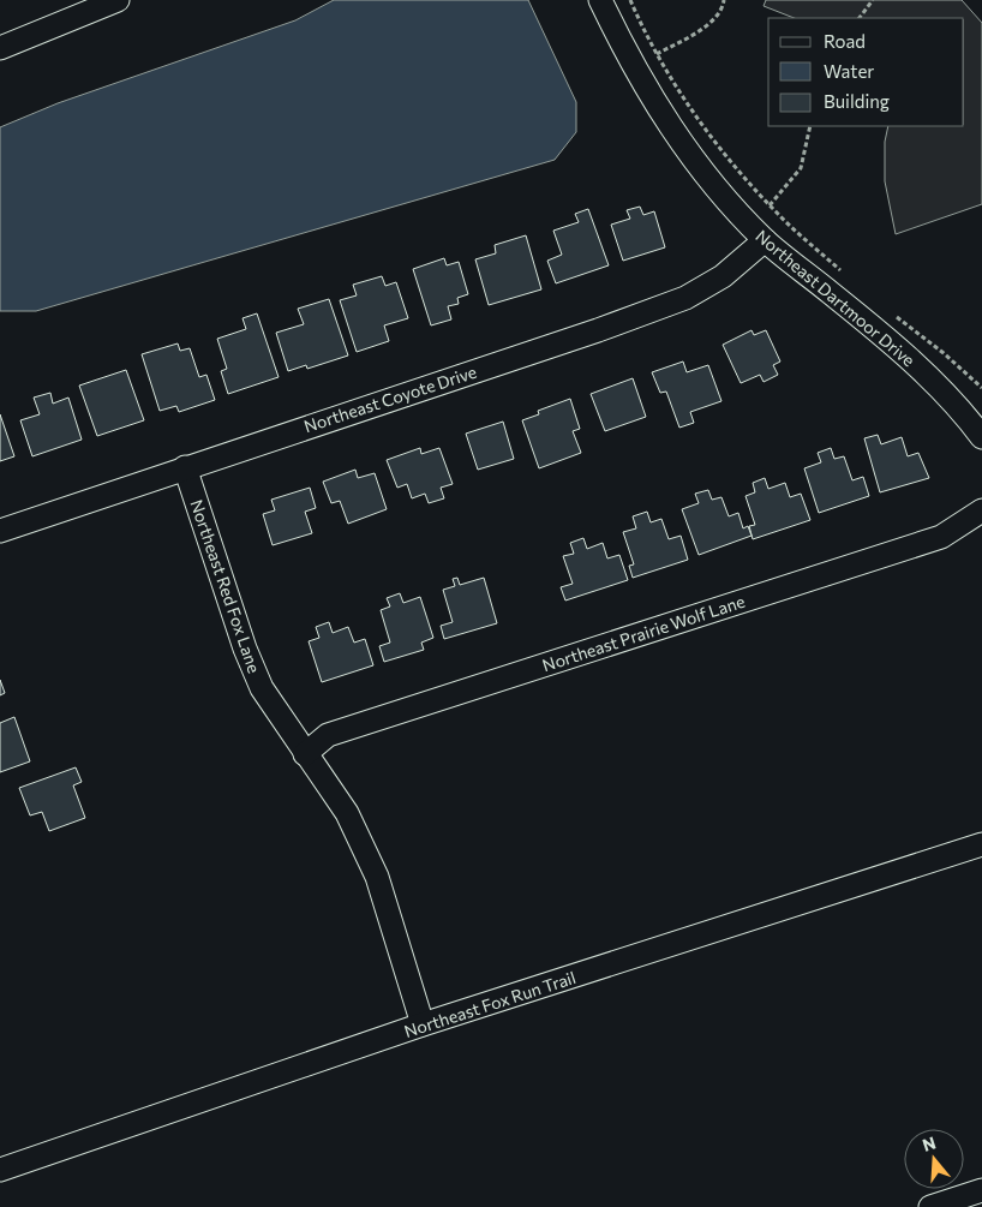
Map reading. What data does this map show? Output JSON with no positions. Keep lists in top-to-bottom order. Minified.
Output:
{"streets":{"street":["Northeast Dartmoor Drive","Northeast Coyote Drive","Northeast Red Fox Lane","Northeast Prairie Wolf Lane","Northeast Fox Run Trail"]},"crossings":[["Northeast Dartmoor Drive","Northeast Coyote Drive"],["Northeast Coyote Drive","Northeast Red Fox Lane"],["Northeast Red Fox Lane","Northeast Prairie Wolf Lane"],["Northeast Red Fox Lane","Northeast Fox Run Trail"]],"legend":["Road","Water","Building"],"north":"top"}
